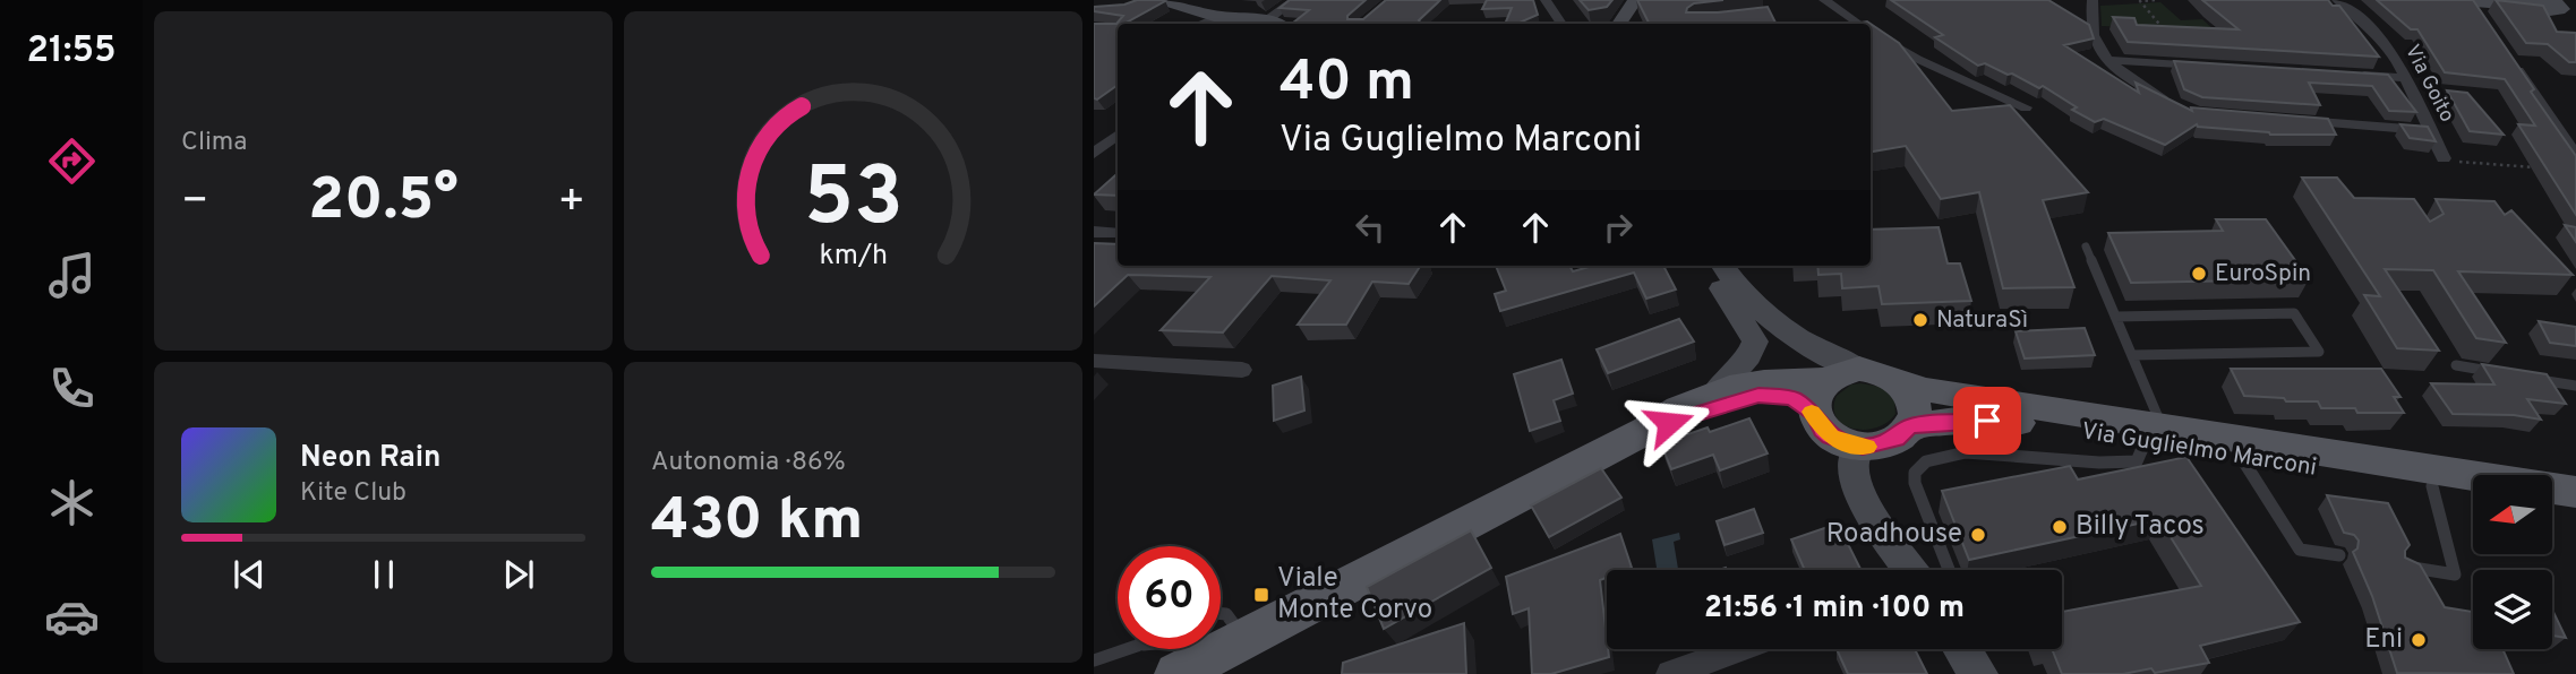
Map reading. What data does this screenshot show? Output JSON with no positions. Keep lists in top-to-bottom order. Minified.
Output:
{"streets":{"main road":["Via Guglielmo Marconi"],"street":["Via Goito"]},"places":{"other":["EuroSpin","NaturaSì","Billy Tacos","Roadhouse","Eni"],"transit":["Viale Monte Corvo"]},"north":"left","page":{"tabs":"21:55","tile":["Clima",["Autonomia · 86%","430 km"]],"turn":["40 m","Via Guglielmo Marconi"],"heat":["−","20.5°","+"],"song":["Neon Rain","Kite Club"],"limit":"60","trip":"21:56 · 1 min · 100 m","gauge":["53","km/h"]}}
